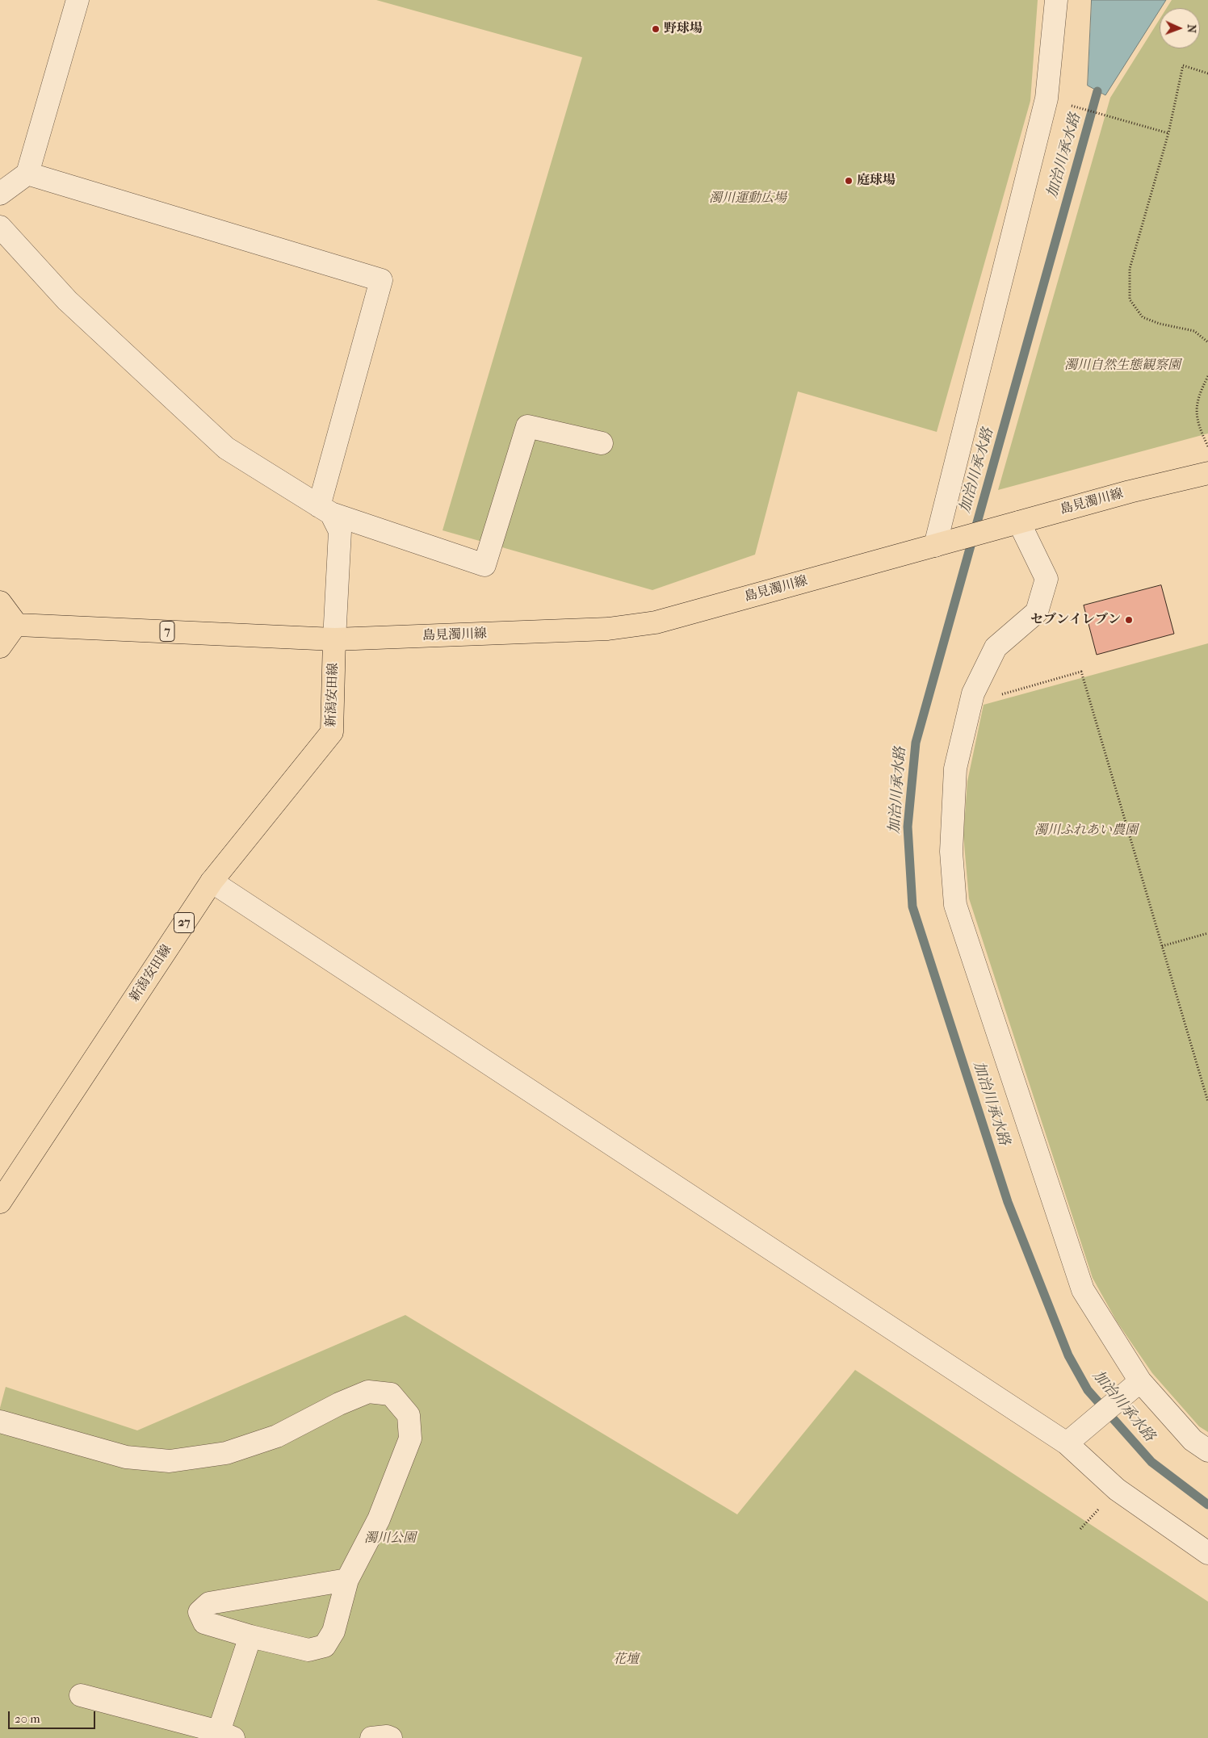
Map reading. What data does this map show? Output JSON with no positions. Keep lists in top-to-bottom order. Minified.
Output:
{"streets":{"main road":["島見濁川線","7","新潟安田線","27"]},"crossings":[["島見濁川線","7"],["島見濁川線","新潟安田線"],["7","新潟安田線"]],"water":["加治川承水路"],"parks":["濁川運動広場","濁川自然生態観察園","濁川ふれあい農園","濁川公園","花壇"],"places":["野球場","庭球場","セブンイレブン"],"scale_bar":"20 m","north":"right"}
